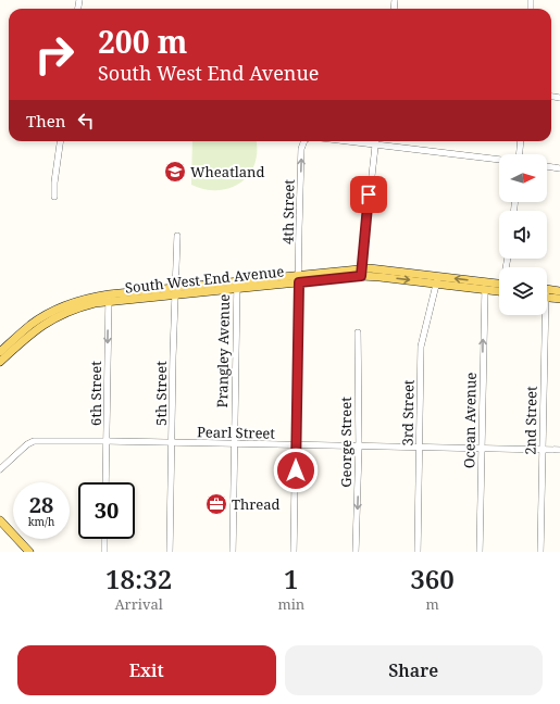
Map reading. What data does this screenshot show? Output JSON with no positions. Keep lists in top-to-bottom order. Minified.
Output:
{"streets":{"main road":["South West End Avenue"],"street":["4th Street","Prangley Avenue","6th Street","5th Street","3rd Street","Ocean Avenue","2nd Street","Pearl Street","George Street"]},"crossings":[["4th Street","South West End Avenue"],["4th Street","Pearl Street"],["South West End Avenue","Prangley Avenue"],["South West End Avenue","6th Street"],["South West End Avenue","5th Street"],["South West End Avenue","3rd Street"],["South West End Avenue","Ocean Avenue"],["Prangley Avenue","Pearl Street"],["6th Street","Pearl Street"],["5th Street","Pearl Street"],["3rd Street","Pearl Street"],["Ocean Avenue","Pearl Street"],["2nd Street","Pearl Street"],["Pearl Street","George Street"]],"one_way":["6th Street","Ocean Avenue","George Street"],"places":{"school or university":["Wheatland"],"office":["Thread"]},"north":"right","page":{"turn":["200 m","South West End Avenue"],"then":"Then","speed":"28 km/h","limit":"30","eta":["18:32","Arrival","1","min","360","m"],"buttons":["Exit","Share"]}}
